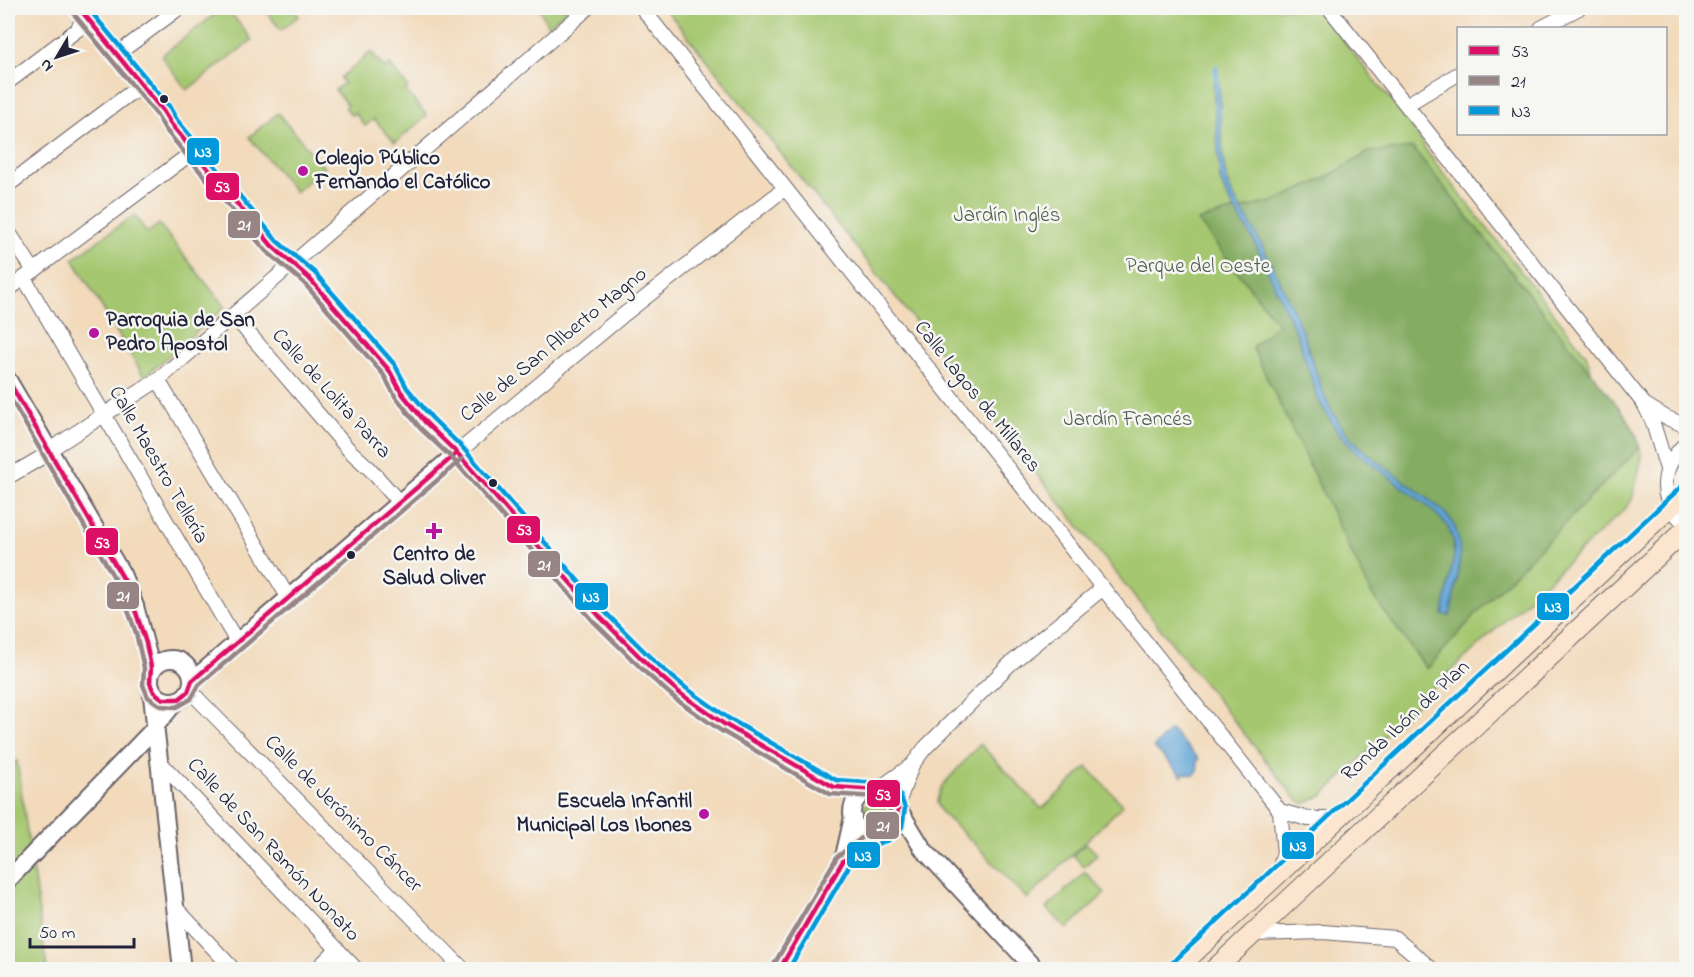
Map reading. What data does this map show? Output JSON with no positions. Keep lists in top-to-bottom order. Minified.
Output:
{"streets":{"main road":["Ronda Ibón de Plan"],"street":["Calle de San Alberto Magno","Calle de Lolita Parra","Calle Lagos de Millares","Calle Maestro Tellería","Calle de Jerónimo Cáncer","Calle de San Ramón Nonato"]},"crossings":[["Calle de San Alberto Magno","Calle de Lolita Parra"],["Calle de San Alberto Magno","Calle Lagos de Millares"],["Calle de San Alberto Magno","Calle Maestro Tellería"],["Calle de San Alberto Magno","Calle de Jerónimo Cáncer"]],"parks":["Jardín Inglés","Parque del Oeste","Jardín Francés"],"places":{"other":["Colegio Público Fernando el Católico","Parroquia de San Pedro Apostol","Escuela Infantil Municipal Los Ibones"],"health":["Centro de Salud Oliver"]},"lines":["transit line 53","transit line N3","transit line 21"],"legend":["53","21","N3"],"scale_bar":"50 m","north":"bottom left"}
